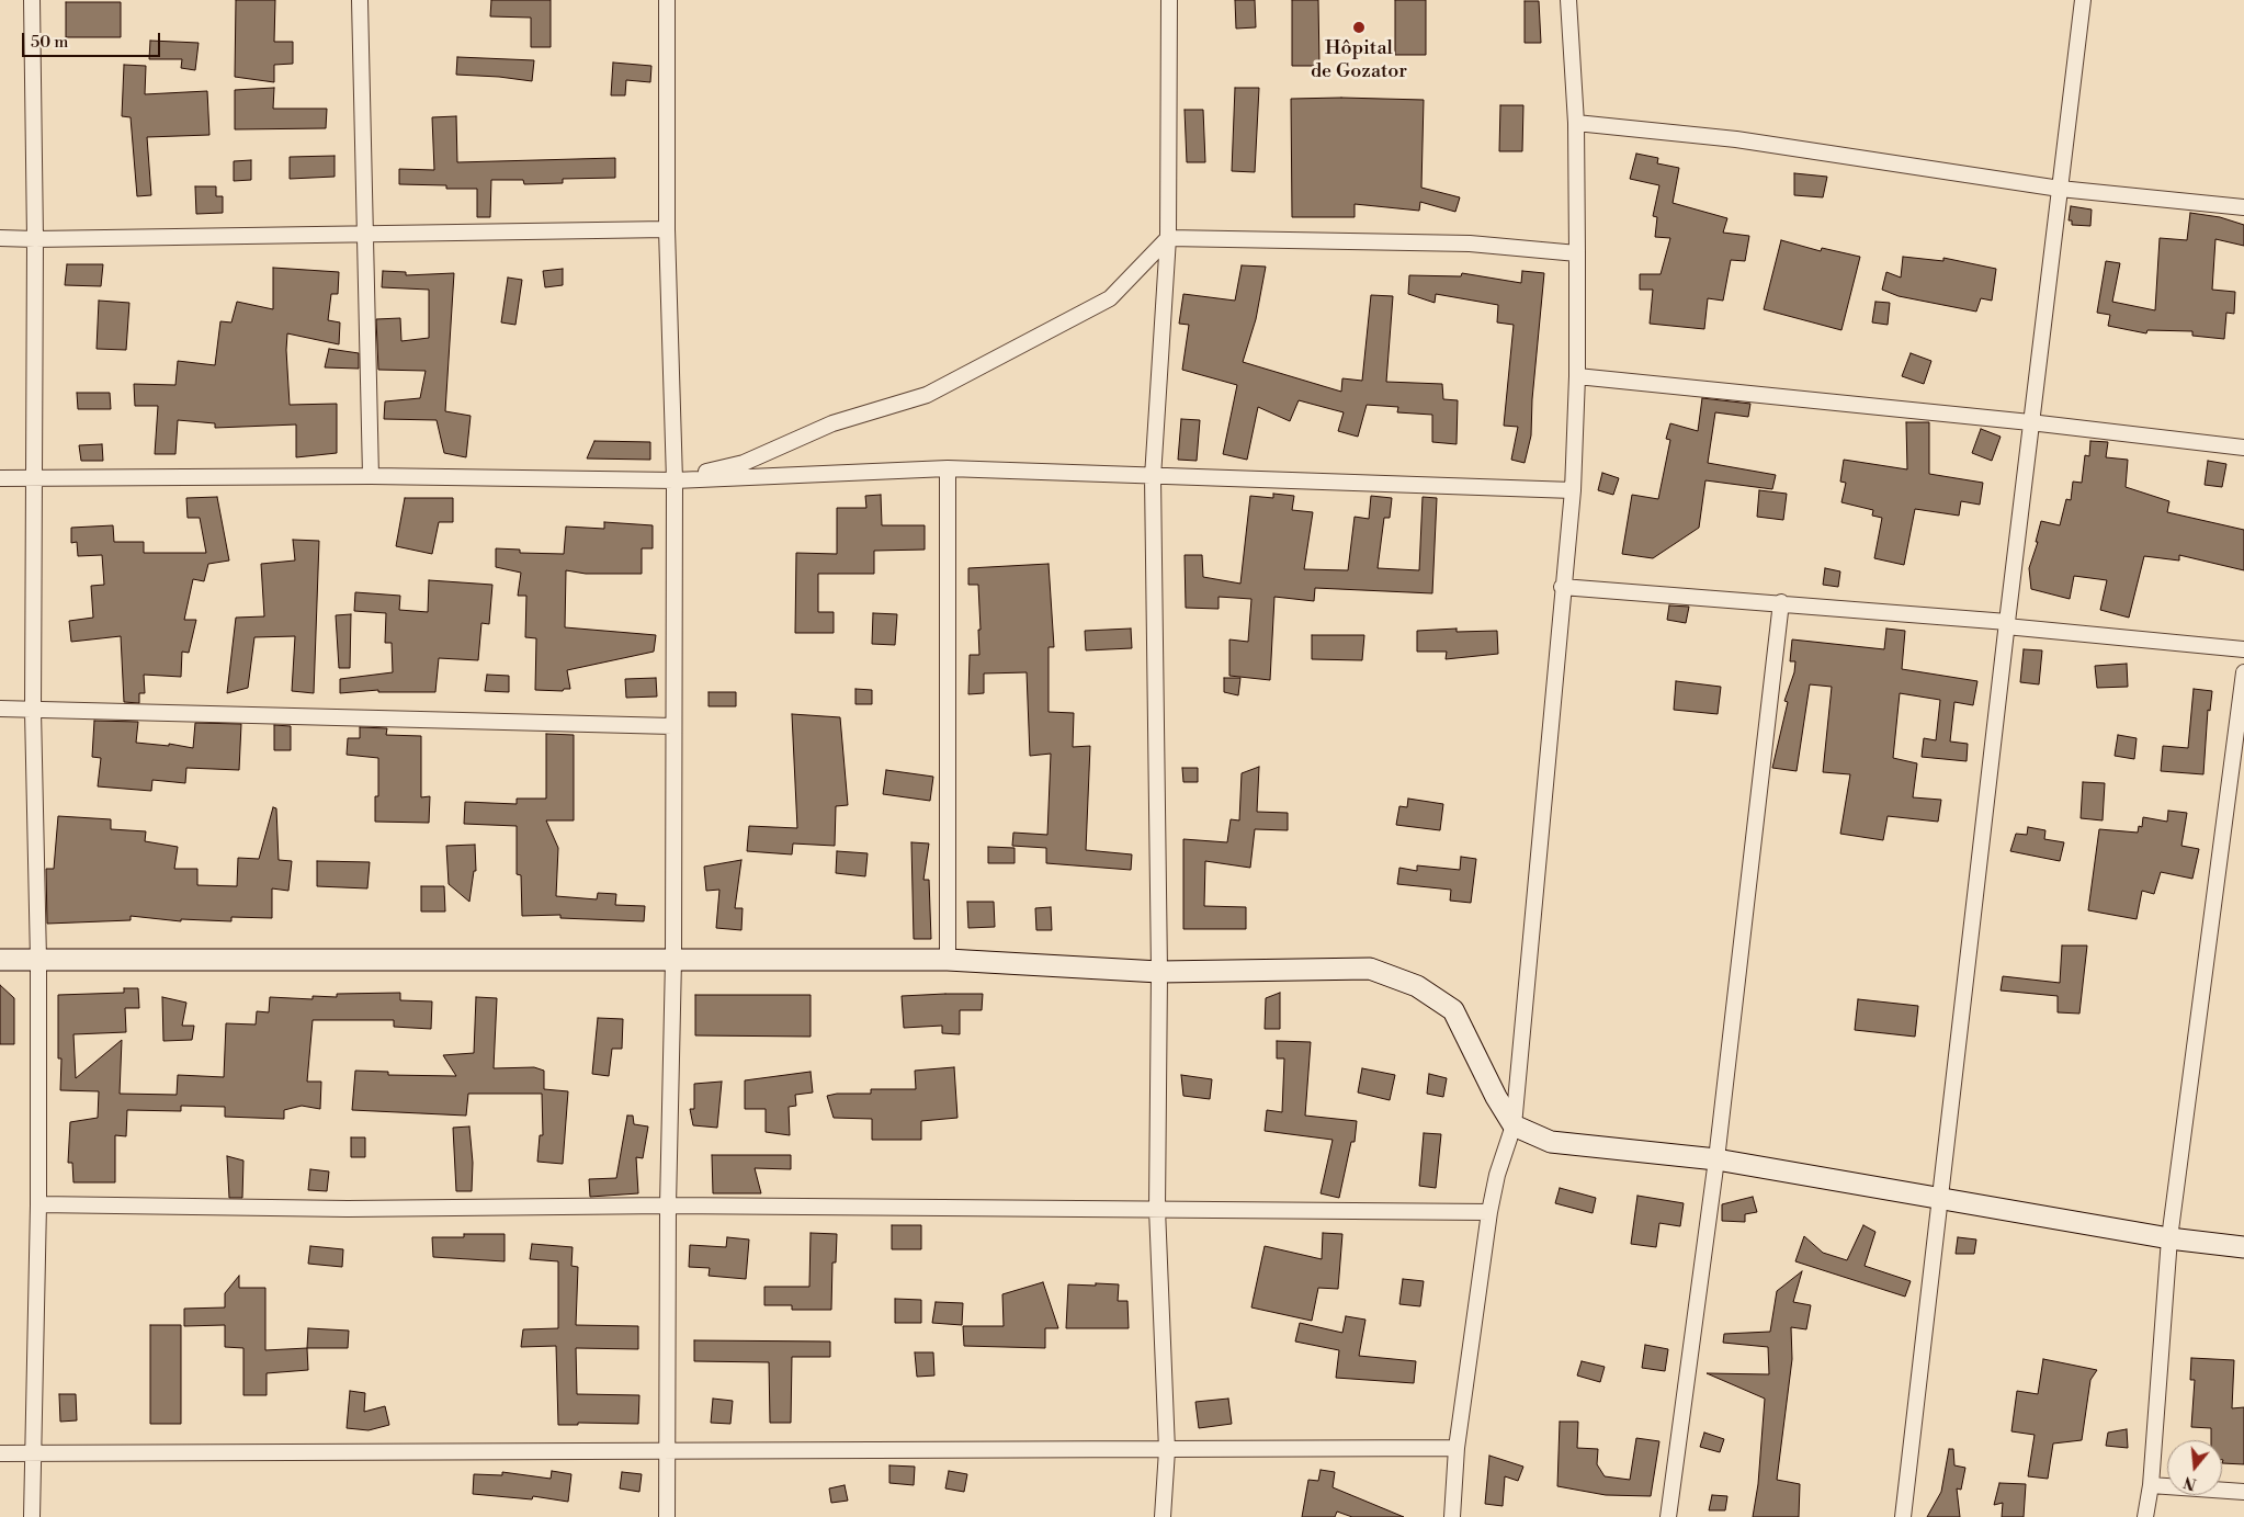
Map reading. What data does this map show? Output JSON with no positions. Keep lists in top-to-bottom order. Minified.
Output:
{"places":["Hôpital de Gozator"],"scale_bar":"50 m","north":"bottom"}
